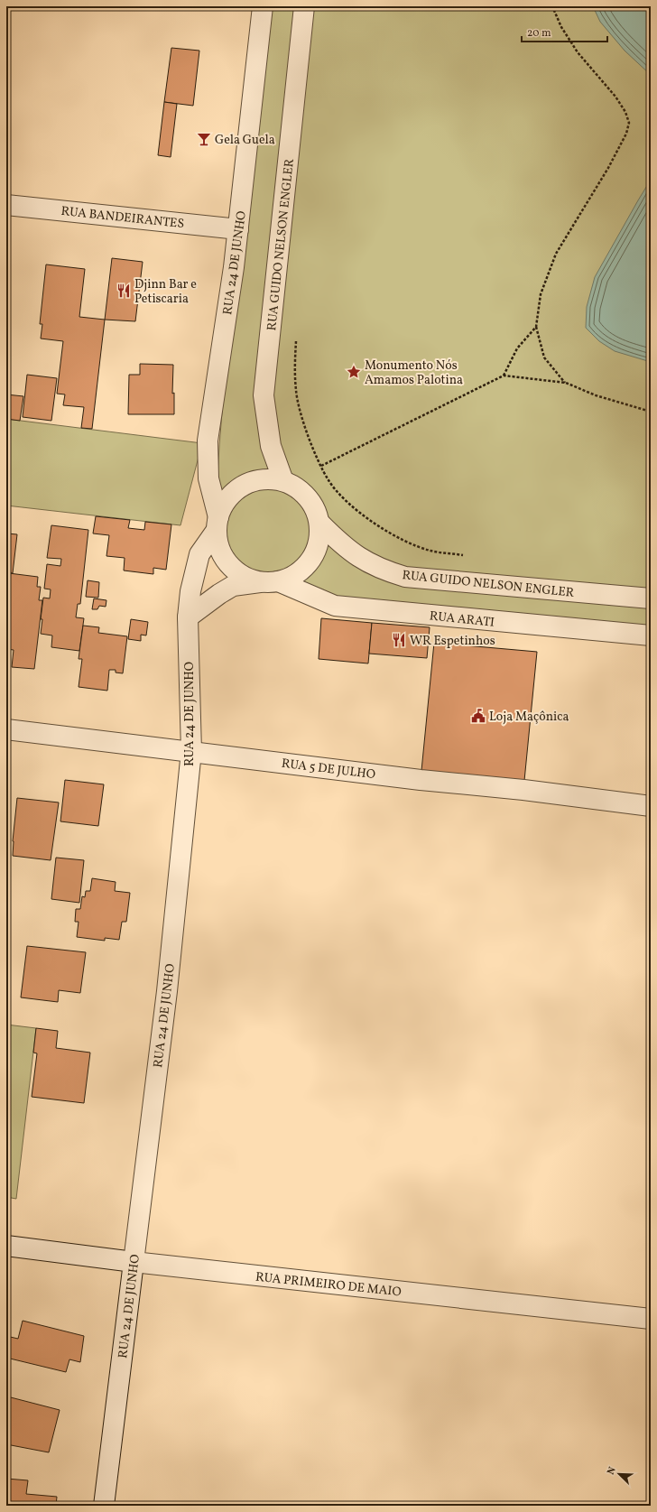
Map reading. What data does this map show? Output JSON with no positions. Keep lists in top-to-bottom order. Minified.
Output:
{"streets":{"street":["RUA BANDEIRANTES","RUA GUIDO NELSON ENGLER","RUA 24 DE JUNHO","RUA ARATI","RUA 5 DE JULHO","RUA PRIMEIRO DE MAIO"]},"crossings":[["RUA BANDEIRANTES","RUA 24 DE JUNHO"],["RUA GUIDO NELSON ENGLER","RUA 24 DE JUNHO"],["RUA GUIDO NELSON ENGLER","RUA ARATI"],["RUA 24 DE JUNHO","RUA ARATI"],["RUA 24 DE JUNHO","RUA 5 DE JULHO"],["RUA 24 DE JUNHO","RUA PRIMEIRO DE MAIO"]],"places":{"bar":["Gela Guela"],"restaurant":["Djinn Bar e Petiscaria","WR Espetinhos"],"place":["Monumento Nós Amamos Palotina"],"public building":["Loja Maçônica"]},"scale_bar":"20 m","north":"top left"}
